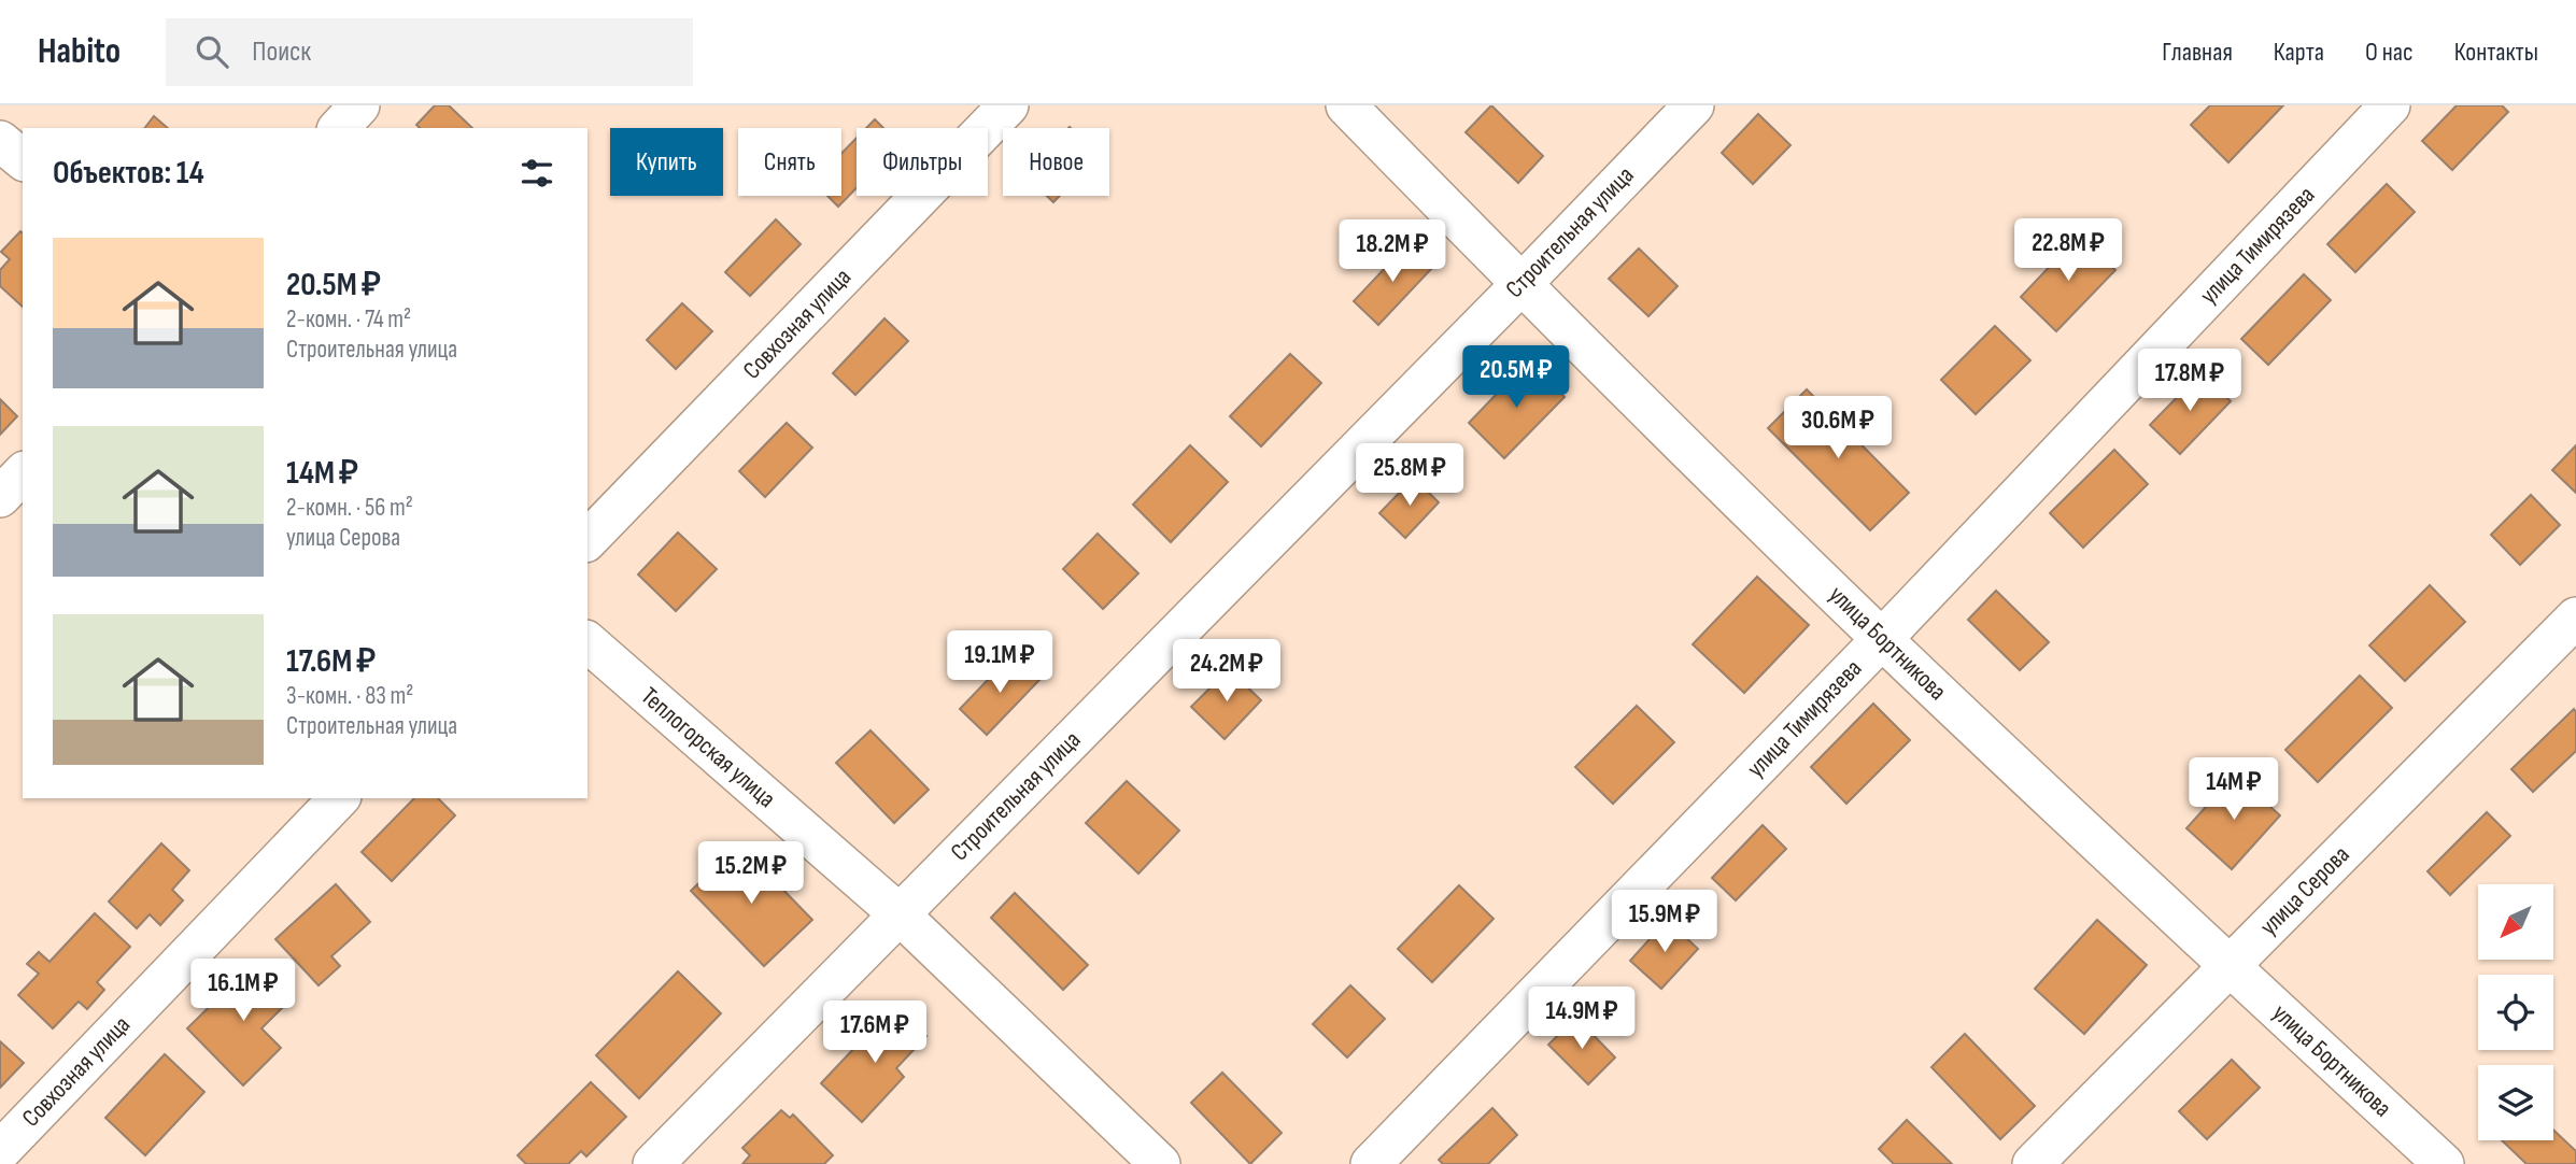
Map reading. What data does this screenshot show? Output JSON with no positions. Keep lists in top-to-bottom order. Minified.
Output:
{"streets":{"street":["Строительная улица","улица Тимирязева","Совхозная улица","улица Бортникова","Теплогорская улица","улица Серова"]},"crossings":[["Строительная улица","улица Бортникова"],["Строительная улица","Теплогорская улица"],["улица Тимирязева","улица Бортникова"],["улица Бортникова","улица Серова"]],"north":"bottom left","page":{"header":"Habito","search":"Поиск","nav":["Главная","Карта","О нас","Контакты"],"chip":["Купить","Снять","Фильтры","Новое"],"heading":"Объектов: 14","price":["22.8M ₽","18.2M ₽","20.5M ₽","17.8M ₽","30.6M ₽","25.8M ₽","19.1M ₽","24.2M ₽","14M ₽","15.2M ₽","15.9M ₽","16.1M ₽","14.9M ₽","17.6M ₽"],"list":[{"name":"20.5M ₽","note":"2-комн. · 74 m² · Строительная улица"},{"name":"14M ₽","note":"2-комн. · 56 m² · улица Серова"},{"name":"17.6M ₽","note":"3-комн. · 83 m² · Строительная улица"}]}}
